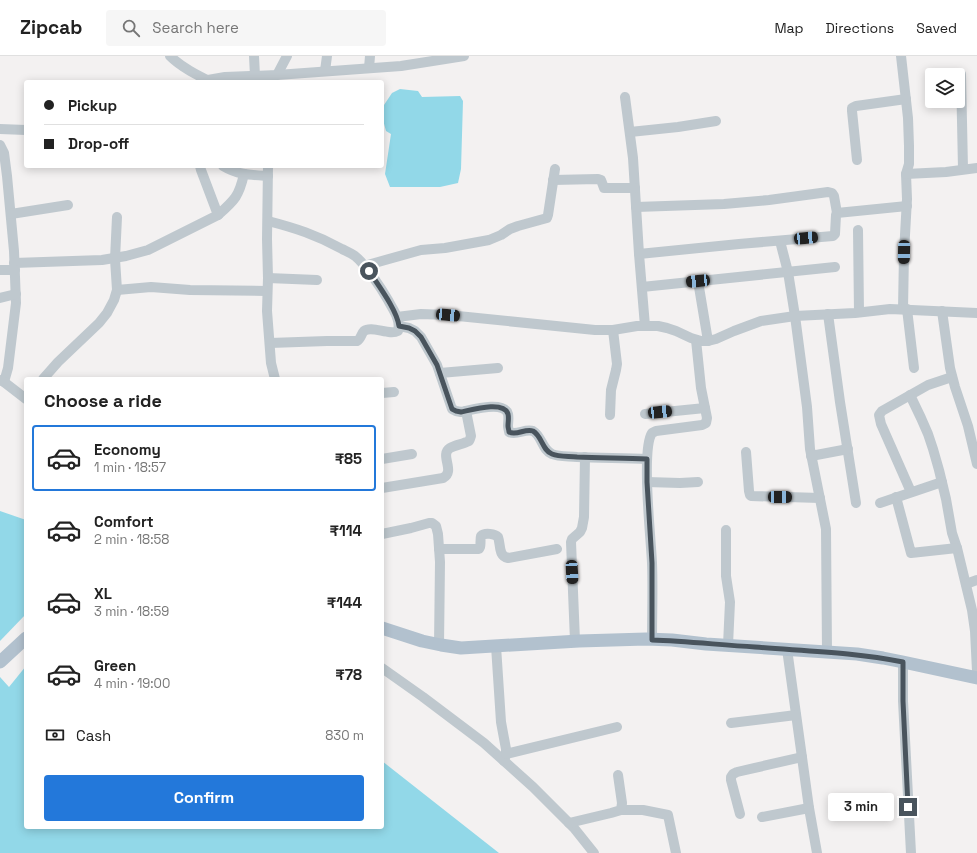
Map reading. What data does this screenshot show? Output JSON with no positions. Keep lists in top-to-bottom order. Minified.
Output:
{"page":{"header":"Zipcab","search":"Search here","nav":["Map","Directions","Saved"],"banner":["Pickup","Drop-off"],"heading":"Choose a ride","list":[{"name":"Economy","note":"1 min · 18:57","value":"₹85"},{"name":"Comfort","note":"2 min · 18:58","value":"₹114"},{"name":"XL","note":"3 min · 18:59","value":"₹144"},{"name":"Green","note":"4 min · 19:00","value":"₹78"}],"pay":["Cash","830 m"],"buttons":"Confirm","bubble":"3 min"}}
